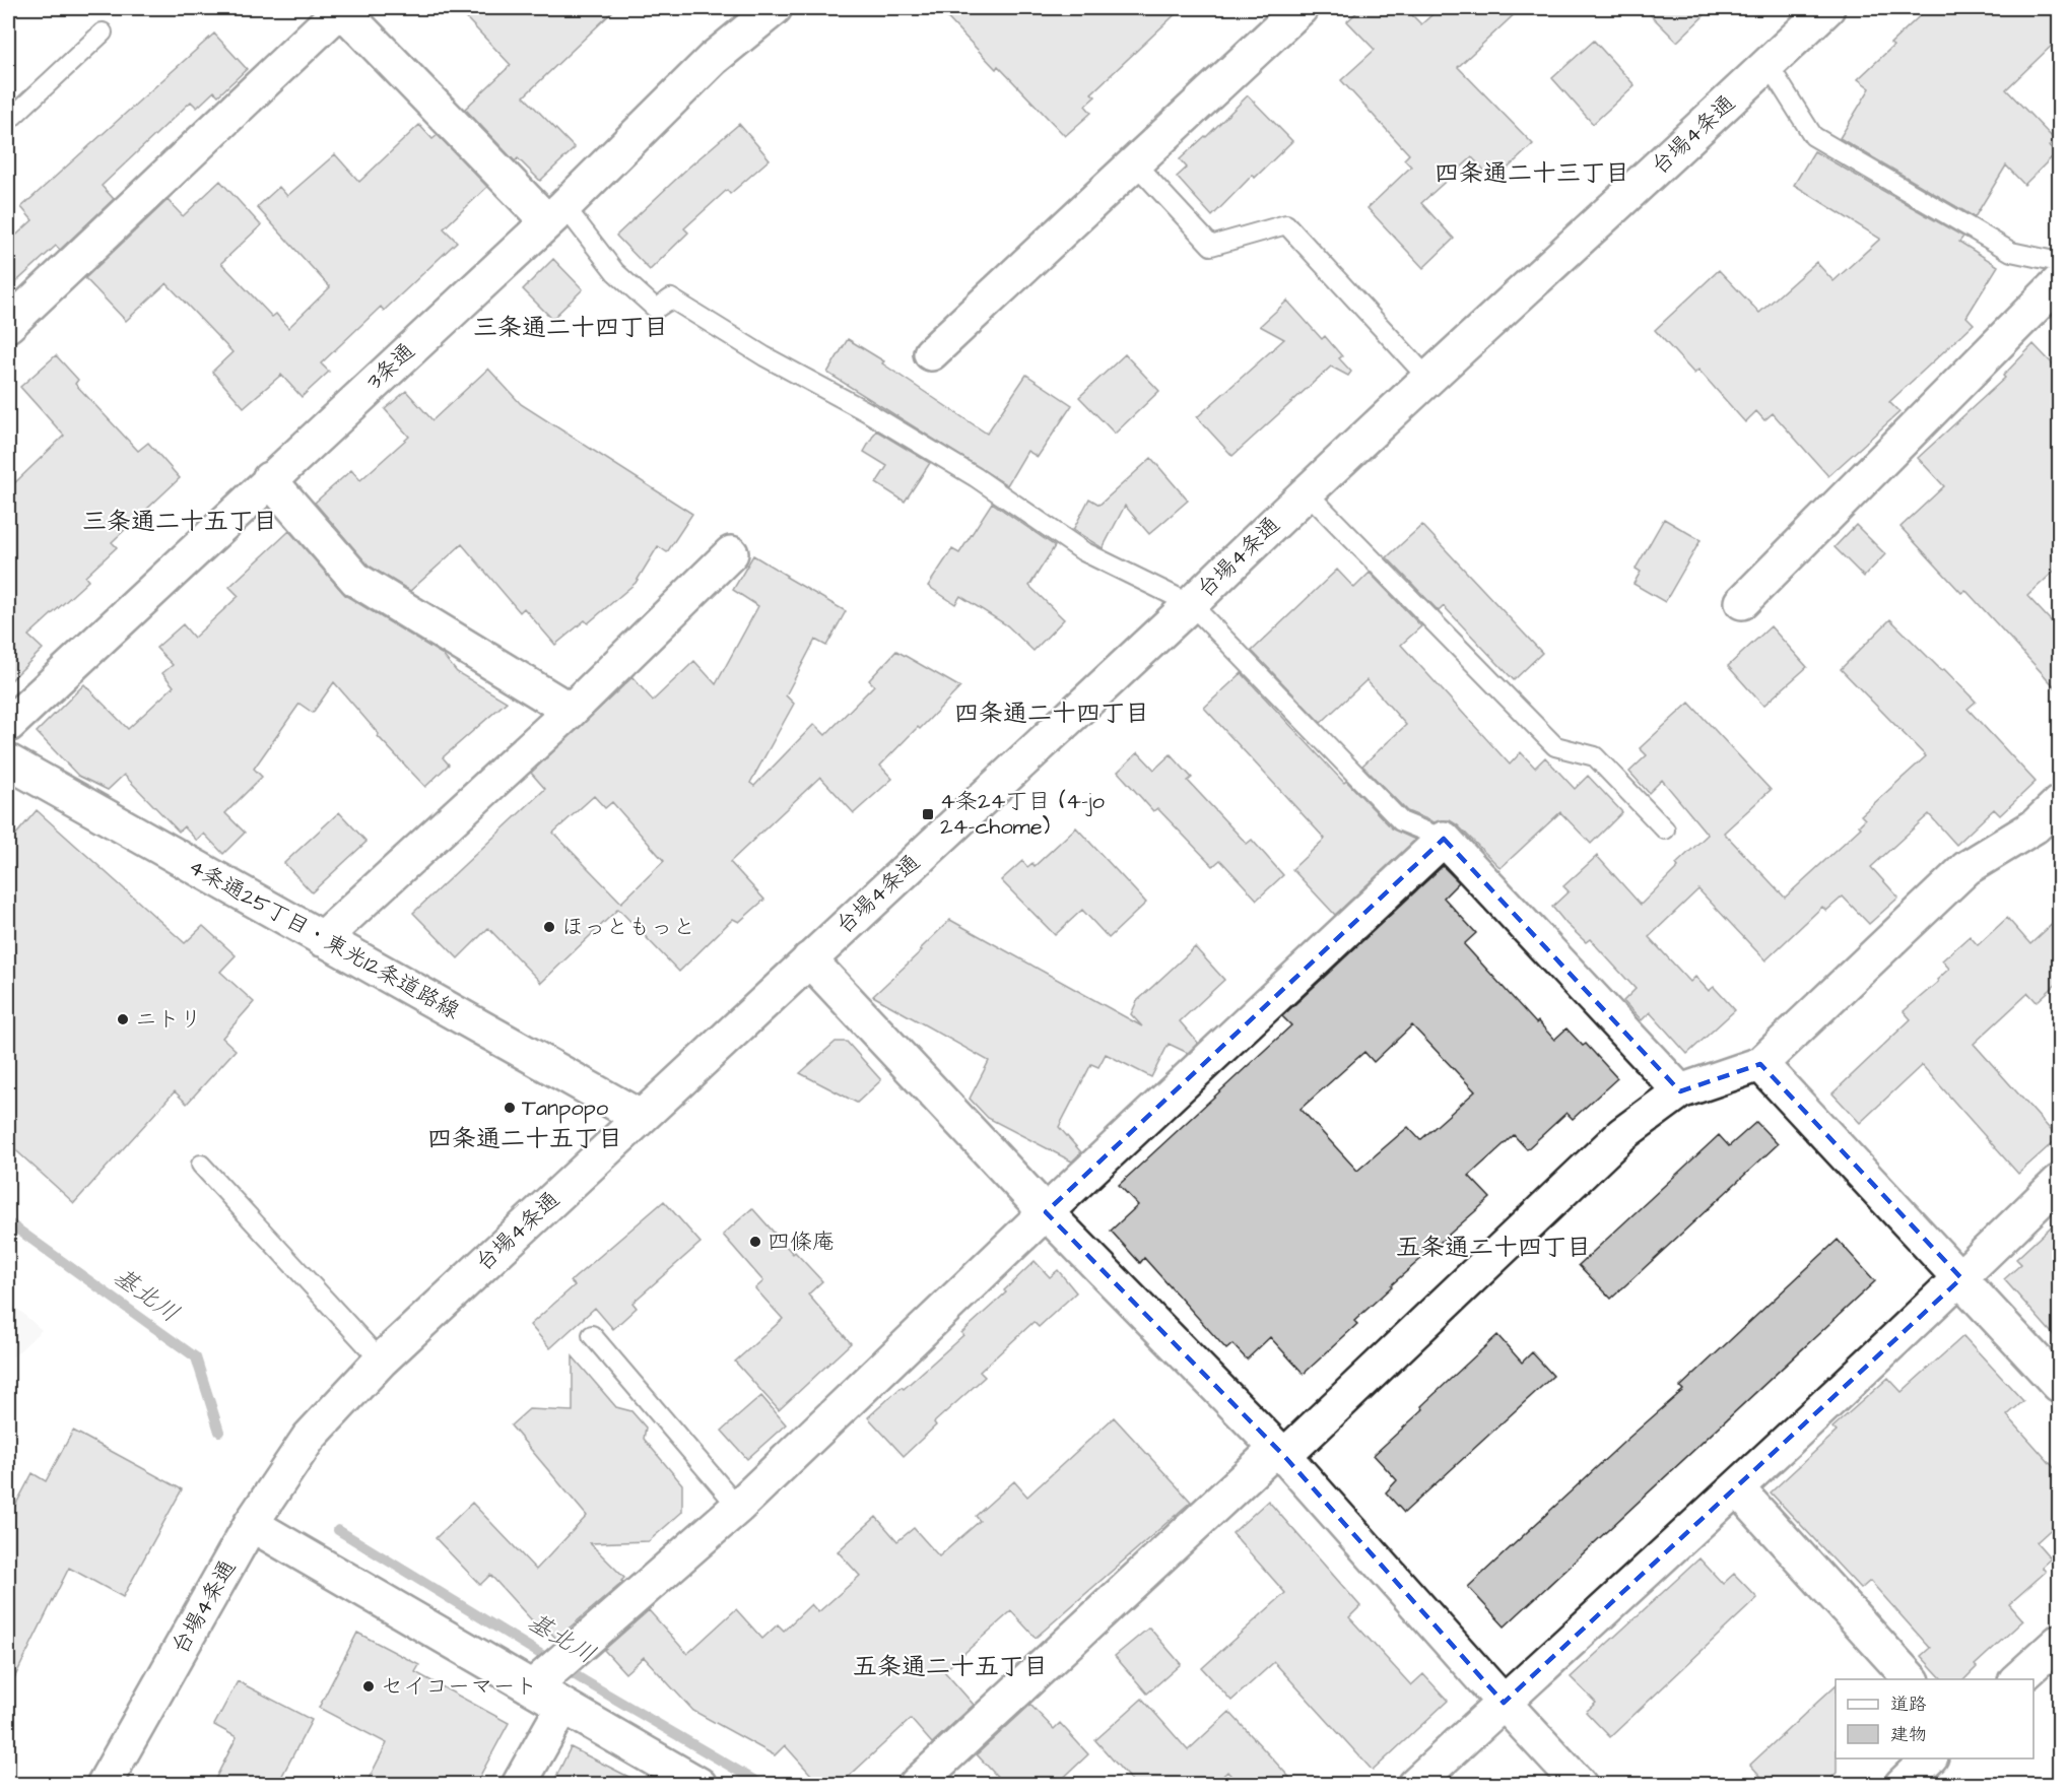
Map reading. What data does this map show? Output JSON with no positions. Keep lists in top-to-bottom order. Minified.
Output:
{"streets":{"street":["台場4条通","3条通","4条通25丁目・東光12条道路線"]},"crossings":[["台場4条通","4条通25丁目・東光12条道路線"]],"districts":["四条通二十三丁目","三条通二十四丁目","三条通二十五丁目","四条通二十四丁目","四条通二十五丁目","五条通二十四丁目","五条通二十五丁目"],"water":["基北川"],"places":{"transit":["4条24丁目 (4-jo 24-chome)"],"other":["ほっともっと","ニトリ","Tanpopo","四條庵","セイコーマート"]},"legend":["道路","建物"]}
